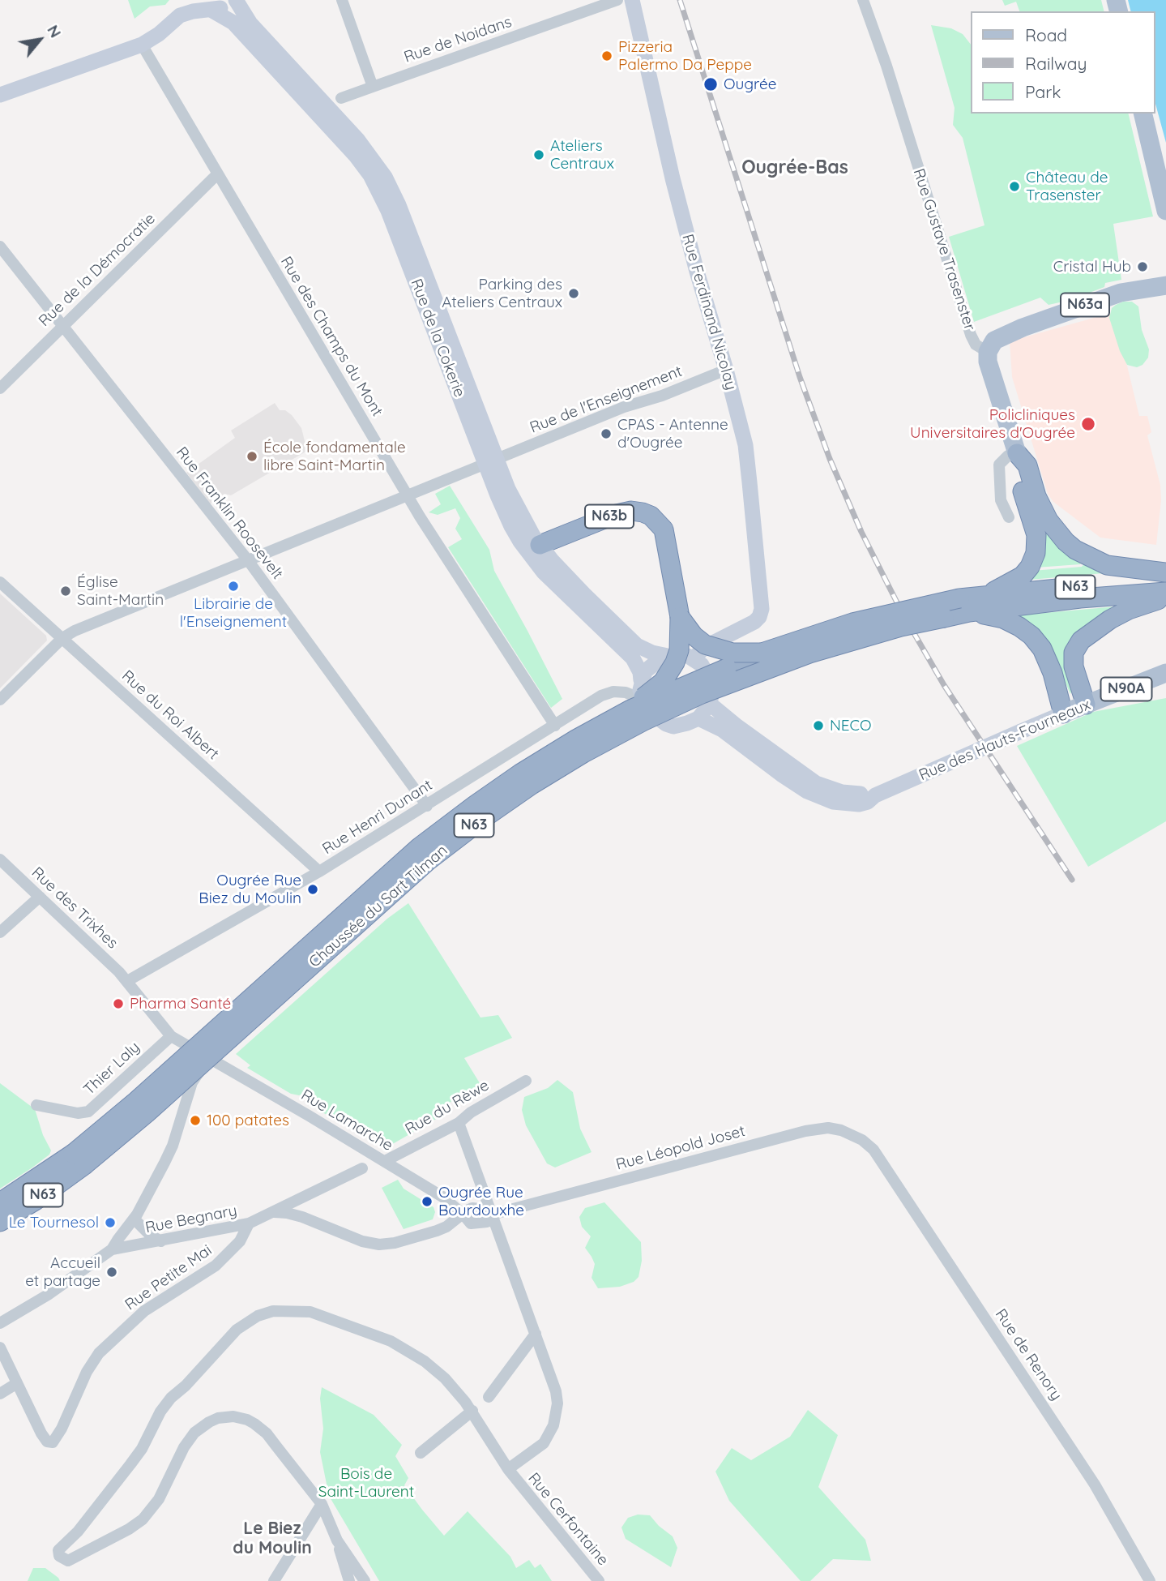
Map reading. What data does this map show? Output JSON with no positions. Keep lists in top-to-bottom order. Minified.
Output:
{"streets":{"highway":["N63b","N63","Chaussée du Sart Tilman"],"main road":["N63a","Rue Ferdinand Nicolay","Rue de la Cokerie","N90A","Rue des Hauts-Fourneaux"],"street":["Rue de Noidans","Rue Gustave Trasenster","Rue de la Démocratie","Rue des Champs du Mont","Rue de l'Enseignement","Rue Franklin Roosevelt","Rue du Roi Albert","Rue Henri Dunant","Rue des Trixhes","Thier Laly","Rue du Rèwe","Rue Lamarche","Rue Léopold Joset","Rue Begnary","Rue Petite Mai","Rue de Renory","Rue Cerfontaine"]},"crossings":[["Rue Gustave Trasenster","N63a"],["Rue de la Démocratie","Rue des Champs du Mont"],["Rue de la Démocratie","Rue Franklin Roosevelt"],["Rue Ferdinand Nicolay","Rue de la Cokerie"],["Rue Ferdinand Nicolay","Rue de l'Enseignement"],["Rue des Champs du Mont","Rue de l'Enseignement"],["Rue des Champs du Mont","Rue Henri Dunant"],["Rue de la Cokerie","Rue de l'Enseignement"],["Rue de la Cokerie","N63b"],["Rue de la Cokerie","Rue Henri Dunant"],["Rue de la Cokerie","Chaussée du Sart Tilman"],["Rue de l'Enseignement","Rue Franklin Roosevelt"],["Rue de l'Enseignement","Rue du Roi Albert"],["Rue Franklin Roosevelt","Rue Henri Dunant"],["Rue du Roi Albert","Rue Henri Dunant"],["Rue Henri Dunant","Chaussée du Sart Tilman"],["Rue Henri Dunant","Rue des Trixhes"],["Rue des Trixhes","Thier Laly"],["Rue des Trixhes","Rue Lamarche"],["Thier Laly","Rue Lamarche"],["Rue du Rèwe","Rue Lamarche"],["Rue du Rèwe","Rue Cerfontaine"],["Rue Léopold Joset","Rue de Renory"],["Rue Léopold Joset","Rue Cerfontaine"],["Rue Begnary","Rue Petite Mai"]],"districts":["Ougrée-Bas","Le Biez du Moulin"],"parks":["Bois de Saint-Laurent"],"places":["Pizzeria Palermo Da Peppe","Ougrée","Ateliers Centraux","Château de Trasenster","Cristal Hub","Parking des Ateliers Centraux","Policliniques Universitaires d'Ougrée","CPAS - Antenne d'Ougrée","École fondamentale libre Saint-Martin","Librairie de l'Enseignement","Église Saint-Martin","NECO","Ougrée Rue Biez du Moulin","Pharma Santé","100 patates","Ougrée Rue Bourdouxhe","Le Tournesol","Accueil et partage"],"legend":["Road","Railway","Park"],"north":"top right"}
